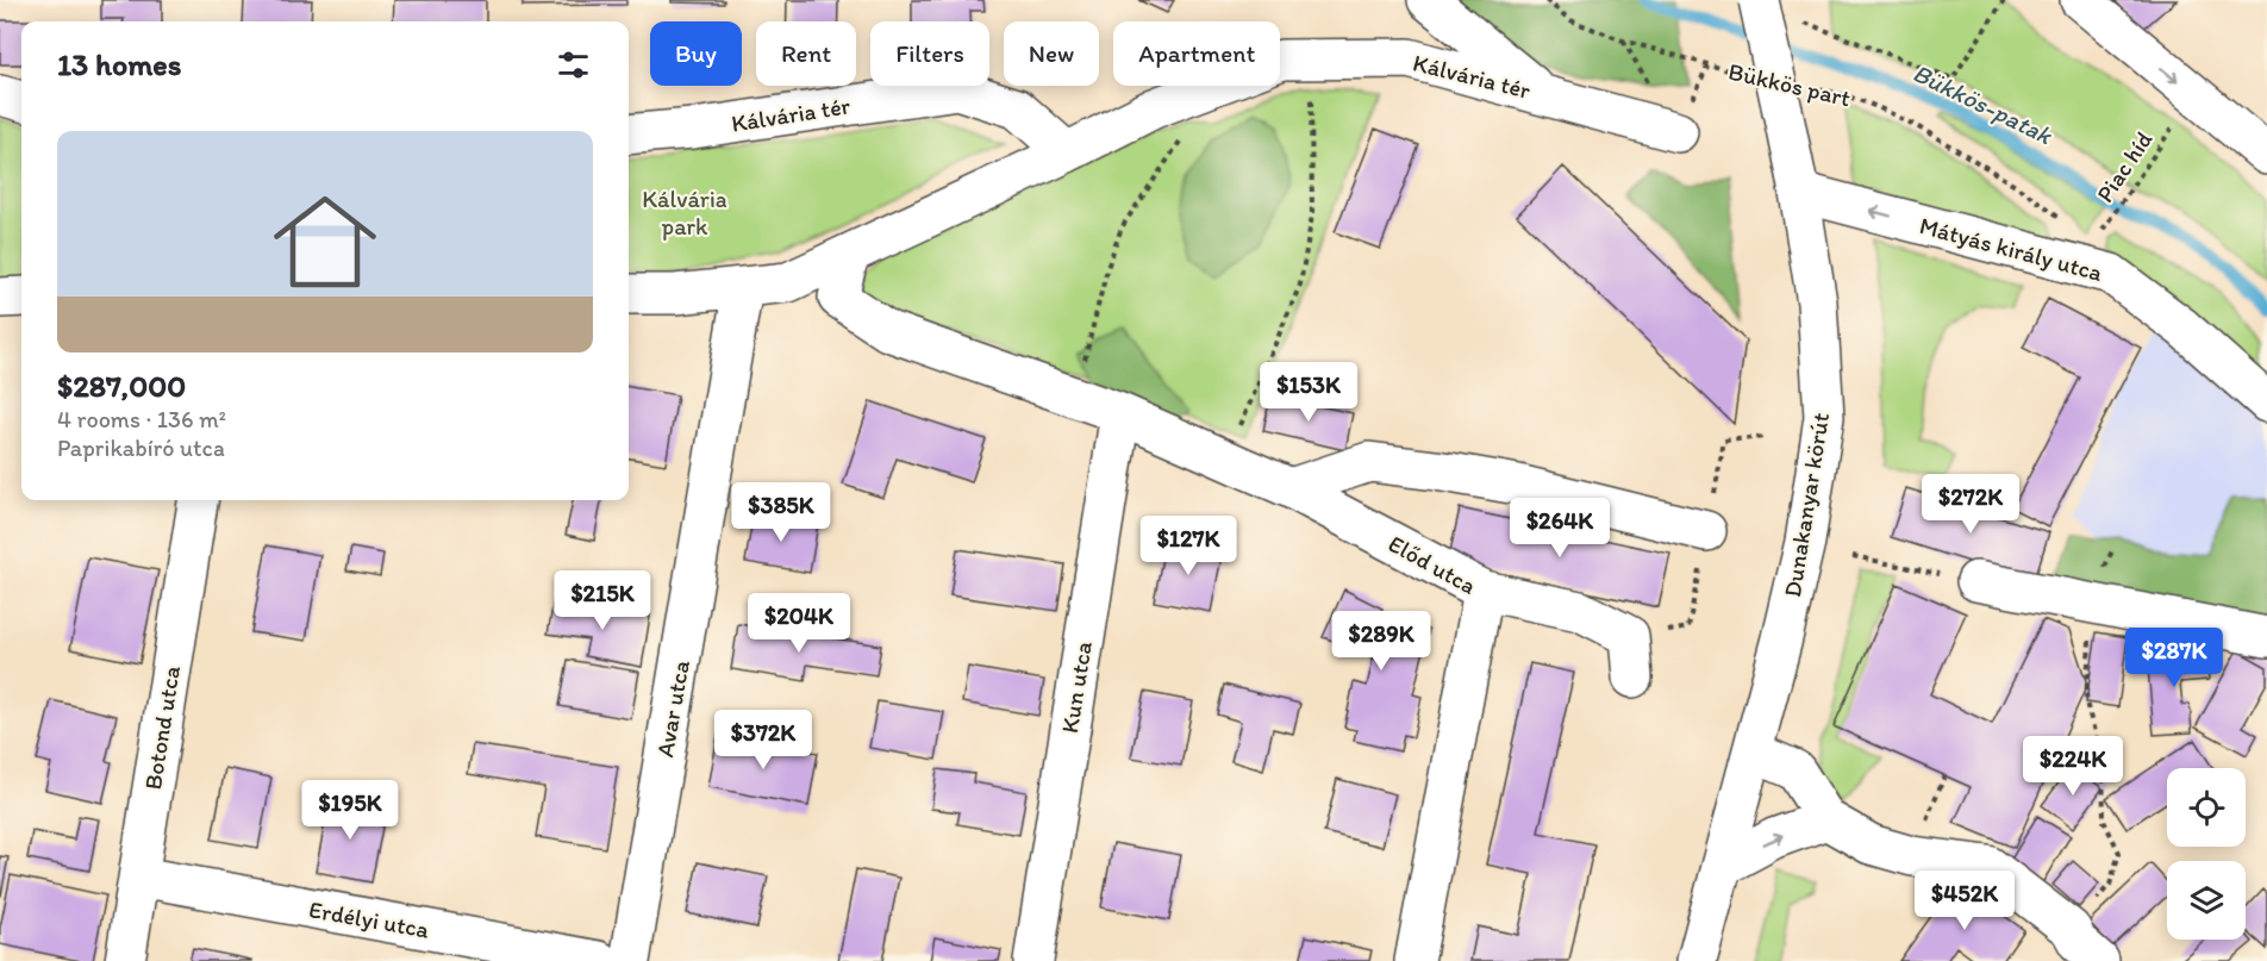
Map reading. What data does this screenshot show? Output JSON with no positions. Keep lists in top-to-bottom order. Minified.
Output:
{"streets":{"street":["Kálvária tér","Mátyás király utca","Dunakanyar körút","Előd utca","Kun utca","Avar utca","Botond utca","Erdélyi utca"],"path":["Bükkös part","Piac híd"]},"crossings":[["Kálvária tér","Avar utca"],["Bükkös part","Dunakanyar körút"],["Mátyás király utca","Dunakanyar körút"],["Előd utca","Kun utca"],["Botond utca","Erdélyi utca"]],"water":["Bükkös-patak"],"parks":["Kálvária park"],"page":{"chip":["Buy","Rent","Filters","New","Apartment"],"heading":"13 homes","list":[{"name":"$287,000","note":"4 rooms · 136 m² · Paprikabíró utca"}],"price":["$153K","$272K","$385K","$264K","$127K","$215K","$204K","$289K","$287K","$372K","$224K","$195K","$452K"]}}
